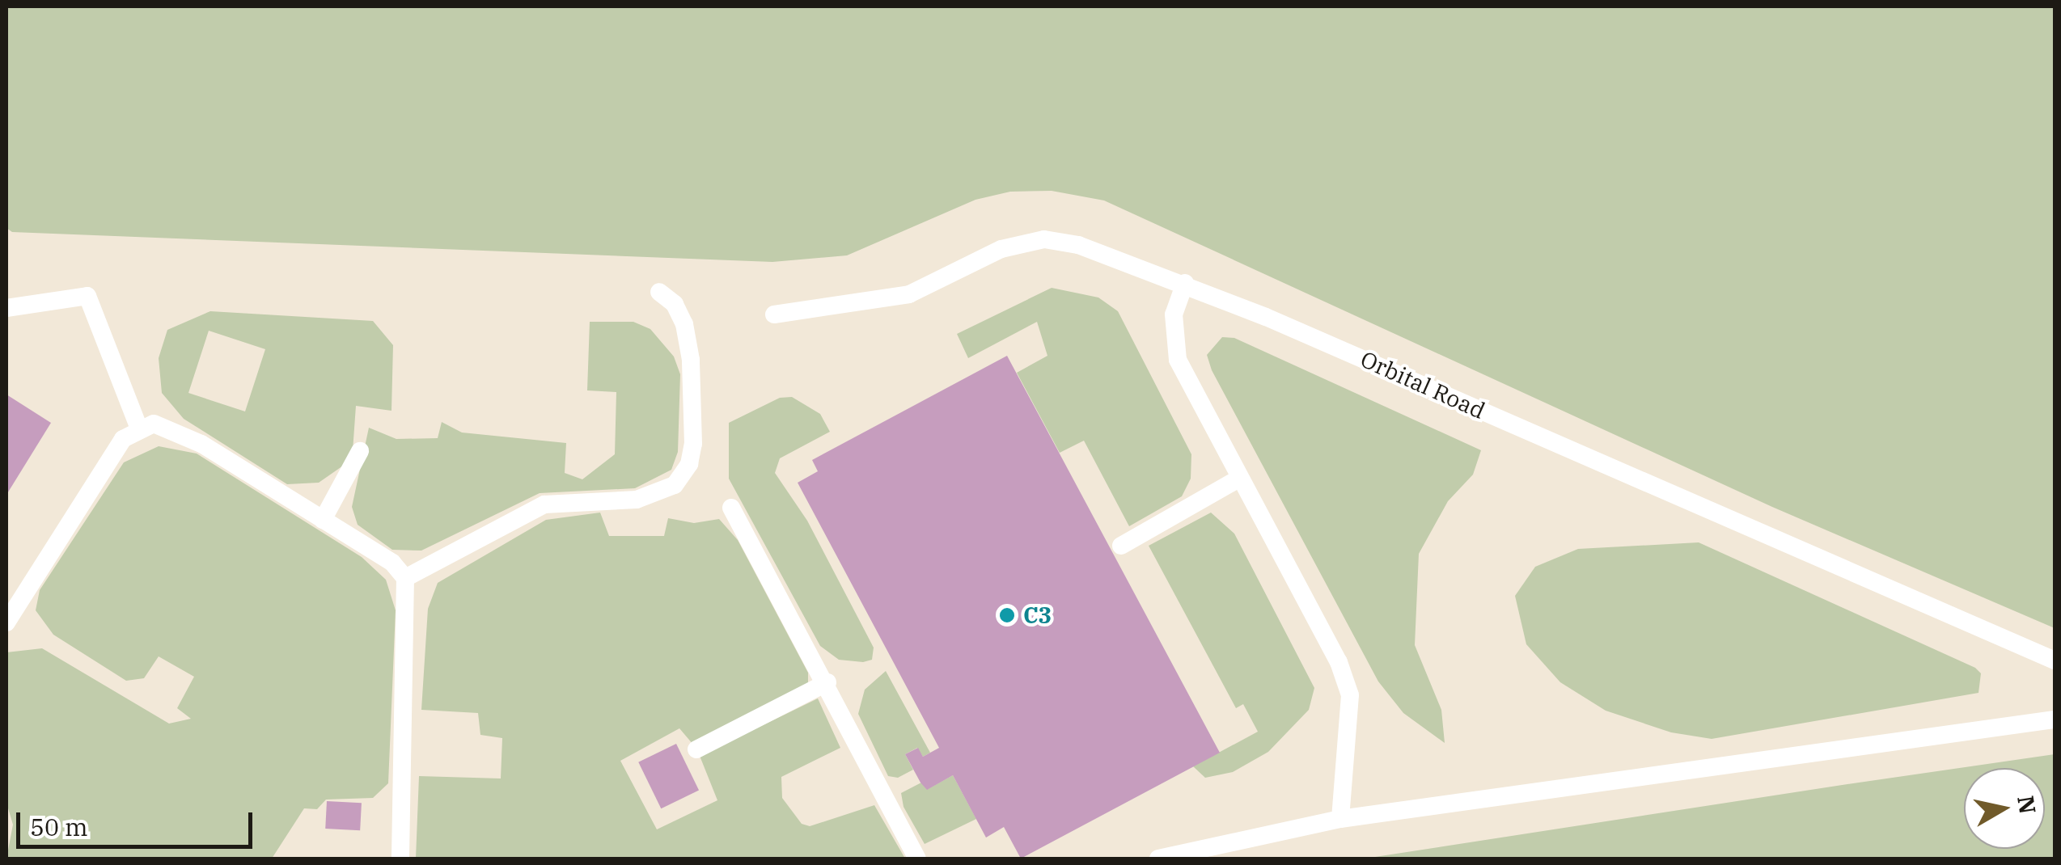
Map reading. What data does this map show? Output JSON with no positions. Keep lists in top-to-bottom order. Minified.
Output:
{"streets":{"lane":["Orbital Road"]},"places":["C3"],"scale_bar":"50 m","north":"right"}
